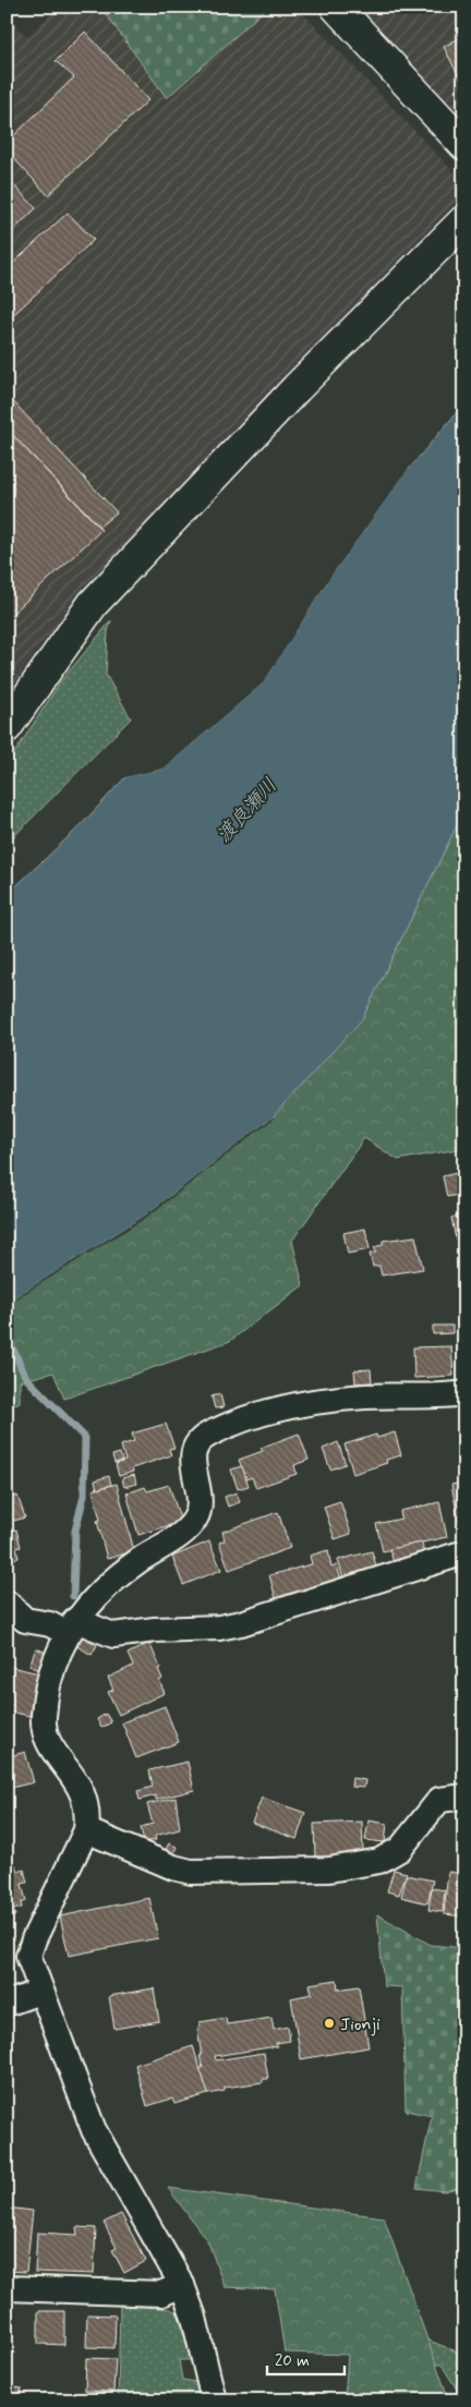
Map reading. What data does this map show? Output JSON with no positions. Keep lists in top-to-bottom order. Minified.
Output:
{"water":["渡良瀬川"],"places":["Jionji"],"scale_bar":"20 m"}
